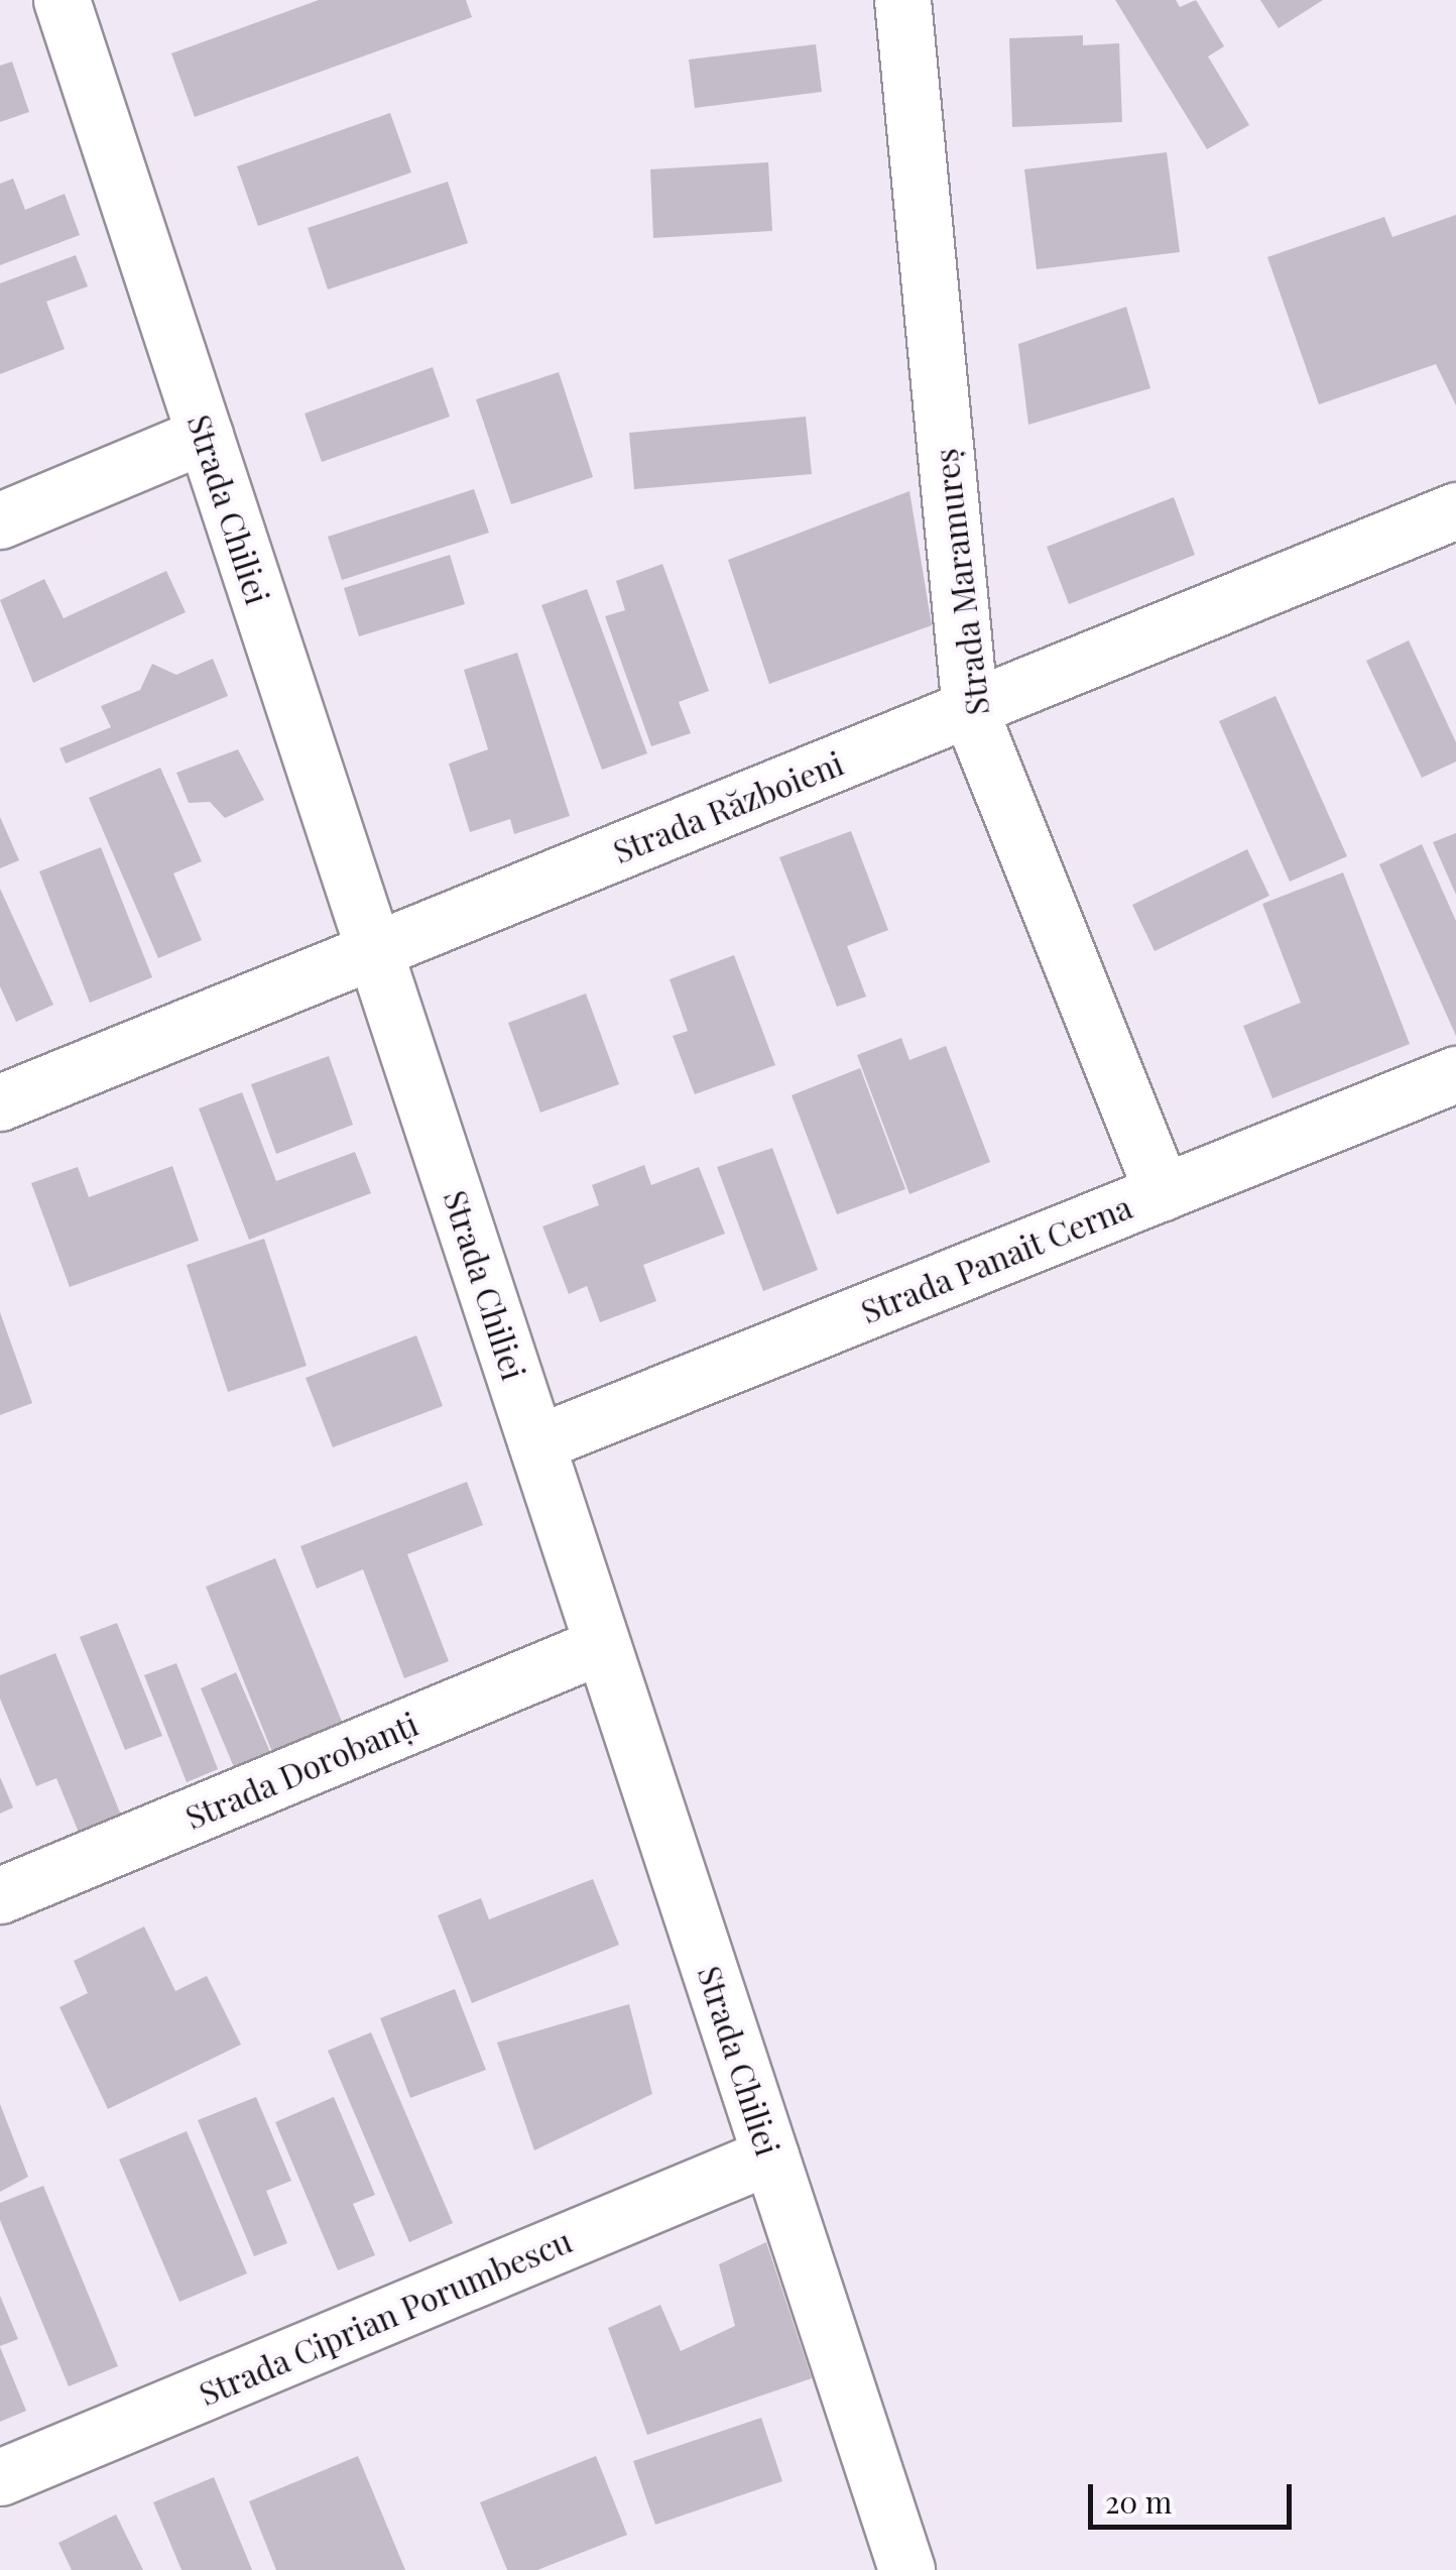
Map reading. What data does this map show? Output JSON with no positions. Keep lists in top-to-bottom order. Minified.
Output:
{"streets":{"street":["Strada Chiliei","Strada Maramureș","Strada Războieni","Strada Panait Cerna","Strada Dorobanți","Strada Ciprian Porumbescu"]},"crossings":[["Strada Chiliei","Strada Războieni"],["Strada Chiliei","Strada Panait Cerna"],["Strada Chiliei","Strada Dorobanți"],["Strada Chiliei","Strada Ciprian Porumbescu"],["Strada Maramureș","Strada Războieni"],["Strada Maramureș","Strada Panait Cerna"]],"scale_bar":"20 m"}
